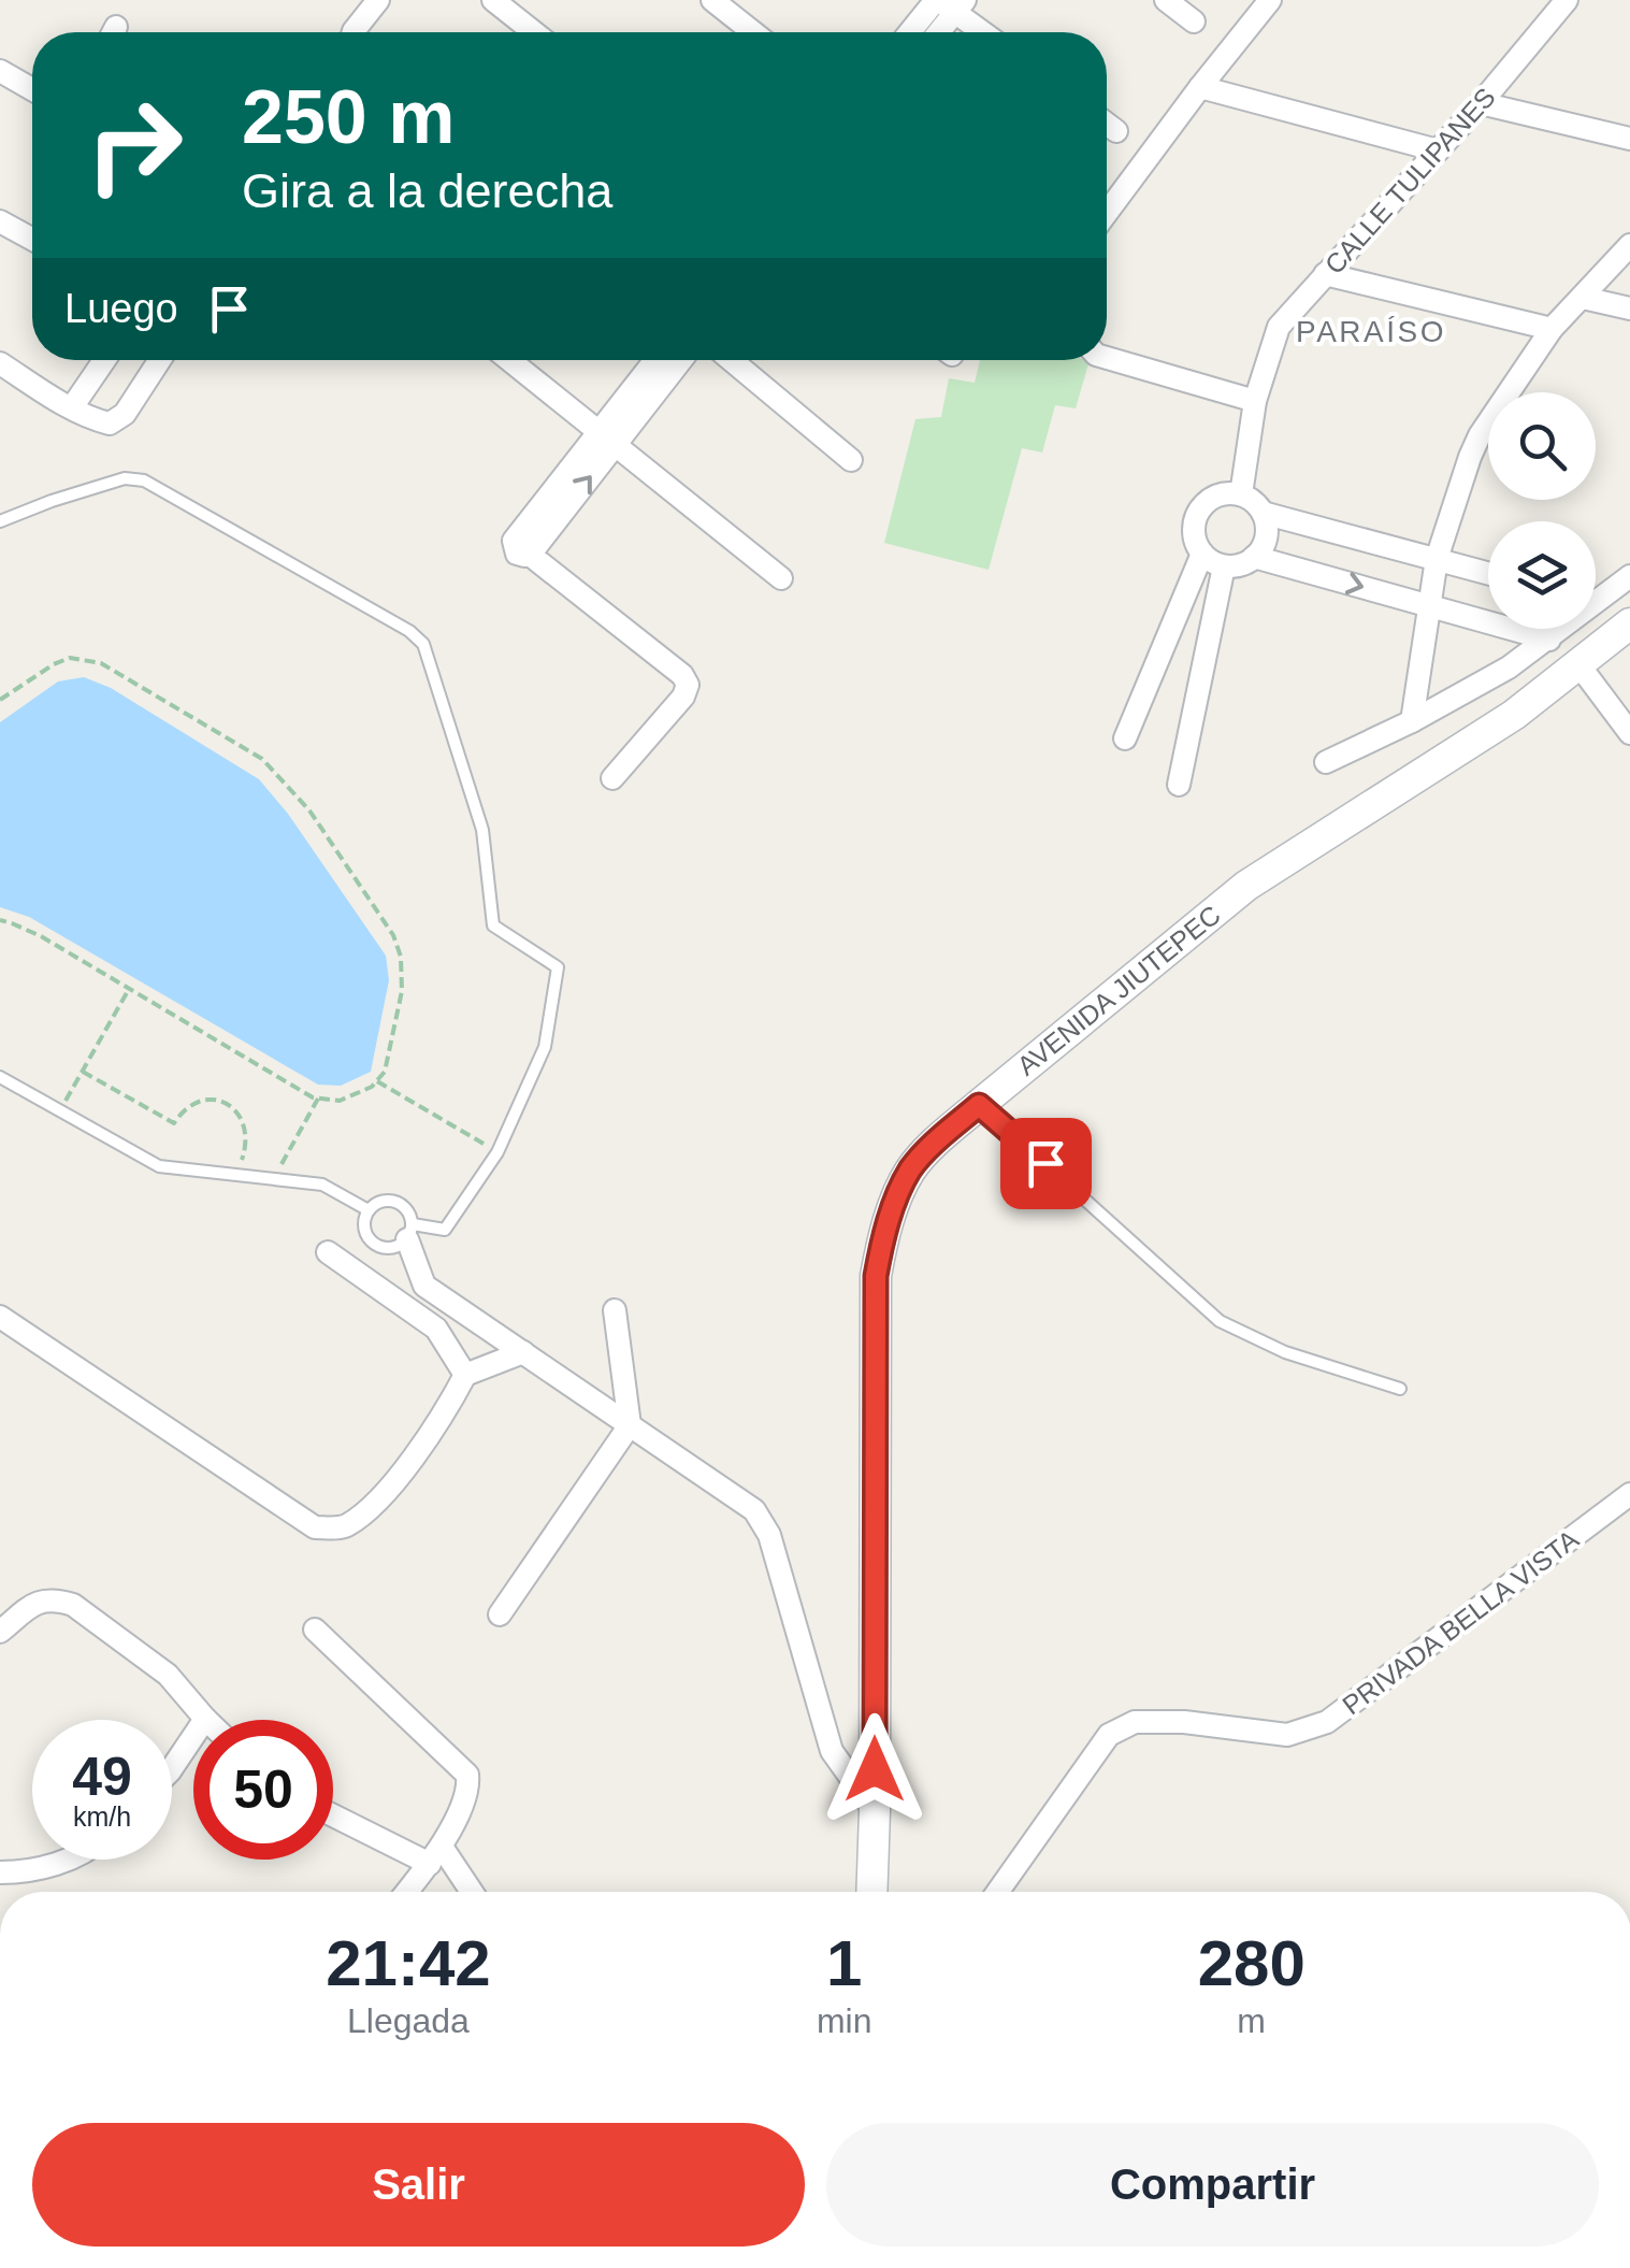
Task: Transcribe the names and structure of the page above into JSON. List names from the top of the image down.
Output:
{
  "streets": {
    "main road": ["AVENIDA JIUTEPEC"],
    "street": ["CALLE TULIPANES", "PRIVADA BELLA VISTA"]
  },
  "districts": ["PARAÍSO"],
  "page": {
    "turn": ["250 m", "Gira a la derecha"],
    "then": "Luego",
    "speed": "49 km/h",
    "limit": "50",
    "eta": [
      "21:42",
      "Llegada",
      "1",
      "min",
      "280",
      "m"
    ],
    "buttons": ["Salir", "Compartir"]
  }
}
